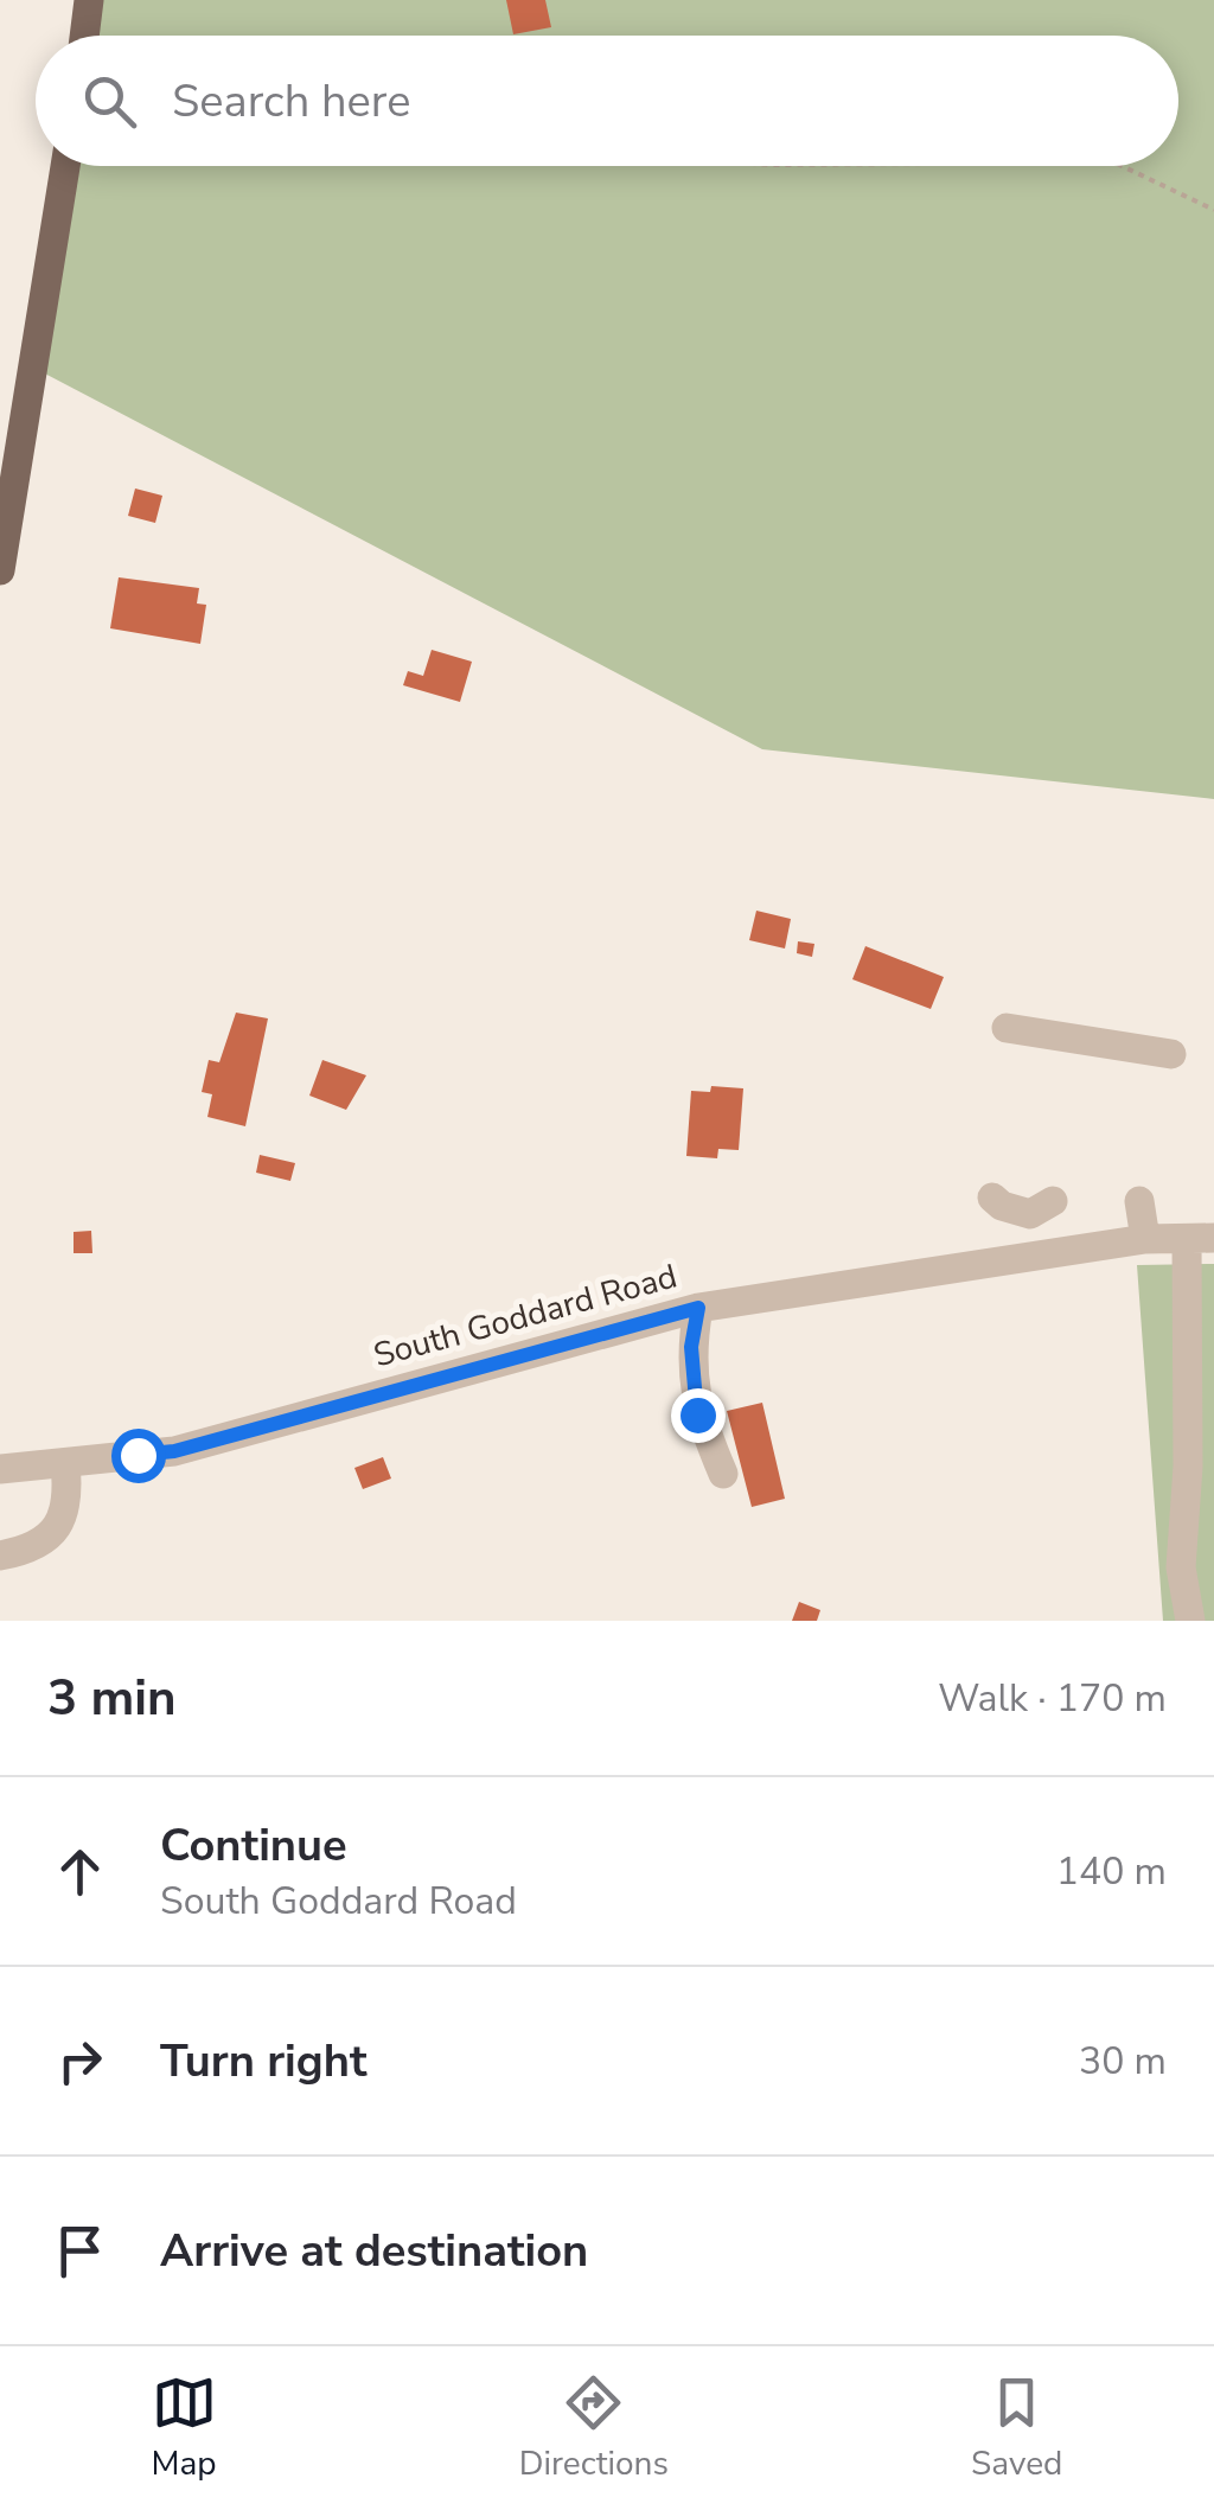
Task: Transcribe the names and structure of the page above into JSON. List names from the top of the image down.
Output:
{
  "streets": {
    "street": ["South Goddard Road"]
  },
  "page": {
    "search": "Search here",
    "heading": ["3 min", "Walk · 170 m"],
    "list": [
      ["Continue", "South Goddard Road", "140 m"],
      ["Turn right", "30 m"],
      "Arrive at destination"
    ],
    "nav": ["Map", "Directions", "Saved"]
  }
}
